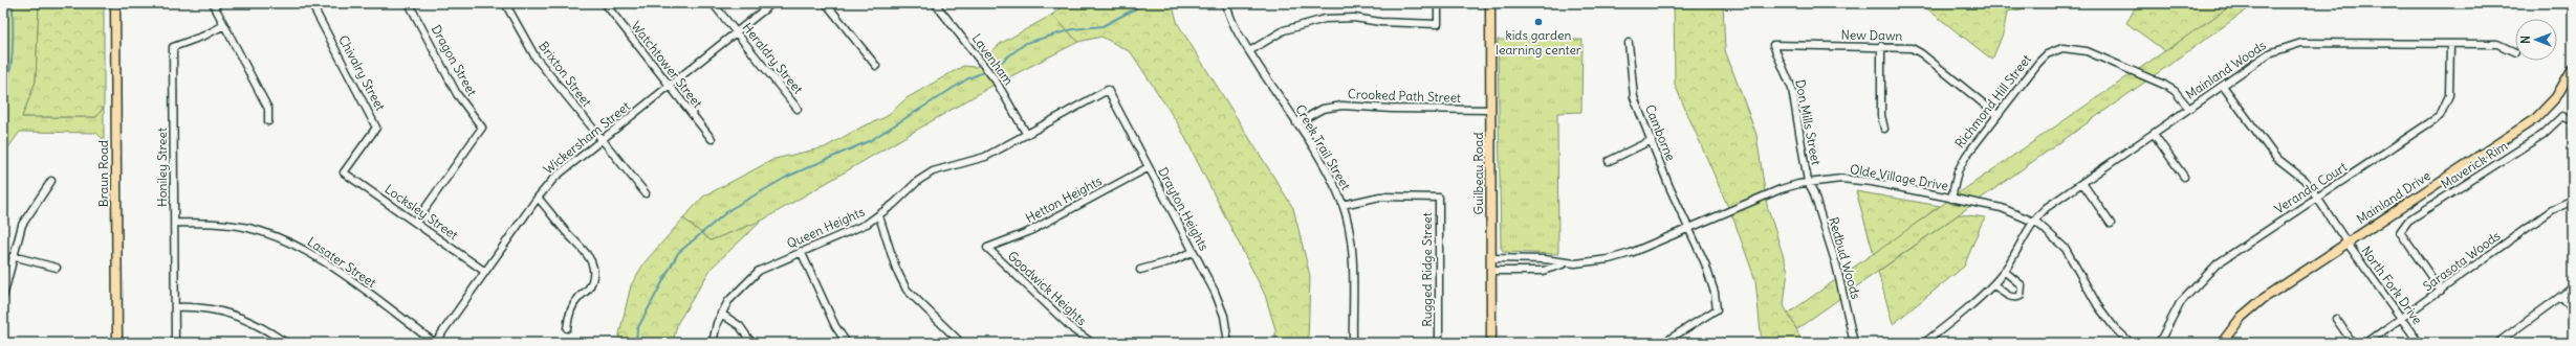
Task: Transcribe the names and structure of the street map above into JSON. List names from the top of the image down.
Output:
{
  "streets": {
    "main road": ["Braun Road", "Guilbeau Road", "Mainland Drive"],
    "street": [
      "New Dawn",
      "Heraldry Street",
      "Lavenham",
      "Dragon Street",
      "Watchtower Street",
      "Mainland Woods",
      "Chivalry Street",
      "Brixton Street",
      "Crooked Path Street",
      "Richmond Hill Street",
      "Don Mills Street",
      "Camborne",
      "Wickersham Street",
      "Creek Trail Street",
      "Maverick Rim",
      "Honiley Street",
      "Olde Village Drive",
      "Veranda Court",
      "Hetton Heights",
      "Drayton Heights",
      "Locksley Street",
      "Queen Heights",
      "Redbud Woods",
      "Sarasota Woods",
      "Lasater Street",
      "Rugged Ridge Street",
      "North Fork Drive",
      "Goodwick Heights"
    ]
  },
  "crossings": [
    ["New Dawn", "Richmond Hill Street"],
    ["New Dawn", "Don Mills Street"],
    ["Heraldry Street", "Wickersham Street"],
    ["Lavenham", "Queen Heights"],
    ["Dragon Street", "Locksley Street"],
    ["Watchtower Street", "Wickersham Street"],
    ["Mainland Woods", "Richmond Hill Street"],
    ["Mainland Woods", "Olde Village Drive"],
    ["Mainland Woods", "Veranda Court"],
    ["Mainland Woods", "North Fork Drive"],
    ["Chivalry Street", "Locksley Street"],
    ["Brixton Street", "Wickersham Street"],
    ["Crooked Path Street", "Creek Trail Street"],
    ["Crooked Path Street", "Guilbeau Road"],
    ["Richmond Hill Street", "Olde Village Drive"],
    ["Don Mills Street", "Olde Village Drive"],
    ["Don Mills Street", "Redbud Woods"],
    ["Camborne", "Olde Village Drive"],
    ["Wickersham Street", "Locksley Street"],
    ["Wickersham Street", "Lasater Street"],
    ["Creek Trail Street", "Rugged Ridge Street"],
    ["Maverick Rim", "Sarasota Woods"],
    ["Honiley Street", "Lasater Street"],
    ["Guilbeau Road", "Olde Village Drive"],
    ["Olde Village Drive", "Redbud Woods"],
    ["Veranda Court", "North Fork Drive"],
    ["Mainland Drive", "North Fork Drive"],
    ["Hetton Heights", "Drayton Heights"],
    ["Hetton Heights", "Goodwick Heights"],
    ["Drayton Heights", "Queen Heights"],
    ["Sarasota Woods", "North Fork Drive"]
  ],
  "places": ["kids garden learning center"],
  "north": "left"
}
